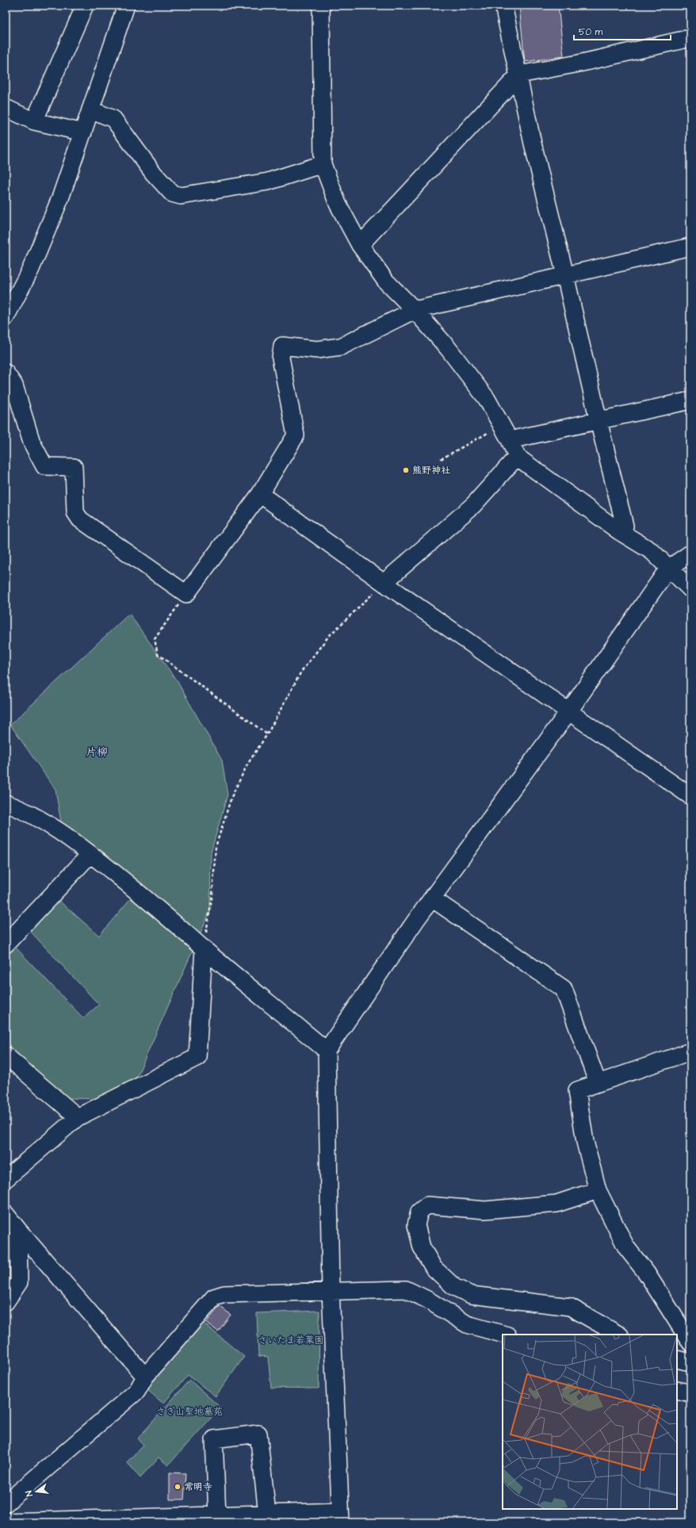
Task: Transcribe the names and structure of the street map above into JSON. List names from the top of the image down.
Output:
{
  "districts": ["片柳"],
  "parks": ["さいたま若葉園", "さぎ山聖地墓苑"],
  "places": ["熊野神社", "常明寺"],
  "scale_bar": "50 m",
  "north": "left"
}
